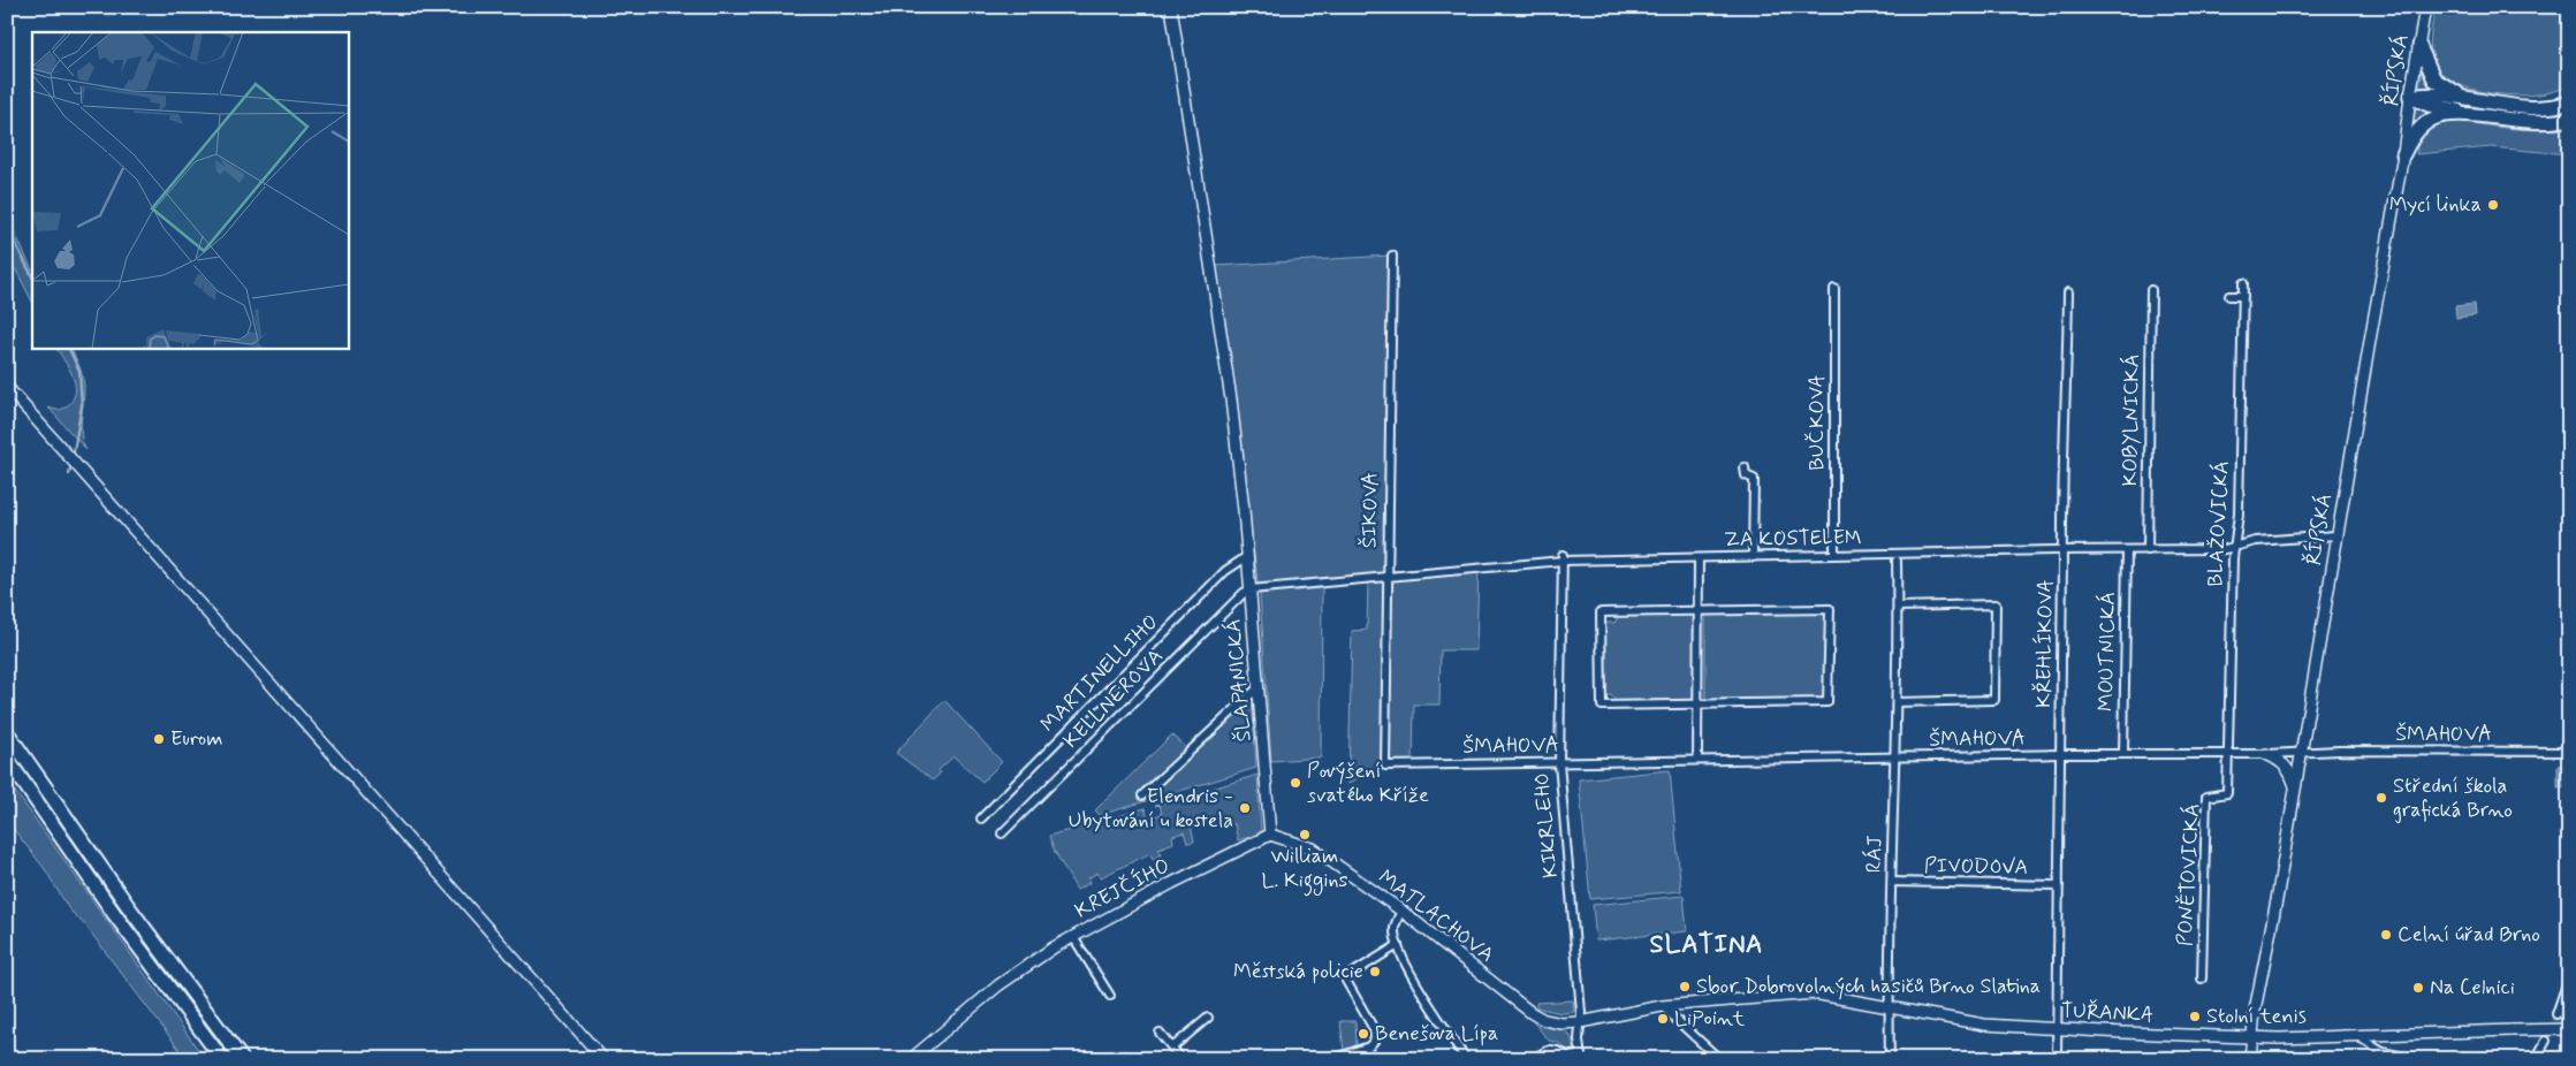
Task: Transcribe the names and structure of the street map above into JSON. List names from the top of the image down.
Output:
{
  "streets": {
    "street": [
      "ŘÍPSKÁ",
      "KOBYLNICKÁ",
      "BUČKOVA",
      "ŠIKOVA",
      "BLAŽOVICKÁ",
      "ZA KOSTELEM",
      "KŘEHLÍKOVA",
      "MOUTNICKÁ",
      "MARTINELLIHO",
      "ŠLAPANICKÁ",
      "KELLNEROVA",
      "ŠMAHOVA",
      "KIKRLEHO",
      "RÁJ",
      "PIVODOVA",
      "PONĚTOVICKÁ",
      "KREJČÍHO",
      "MATLACHOVA",
      "TUŘANKA"
    ]
  },
  "crossings": [
    ["ŘÍPSKÁ", "ZA KOSTELEM"],
    ["ŘÍPSKÁ", "ŠMAHOVA"],
    ["ŘÍPSKÁ", "TUŘANKA"],
    ["KOBYLNICKÁ", "ZA KOSTELEM"],
    ["BUČKOVA", "ZA KOSTELEM"],
    ["ŠIKOVA", "ZA KOSTELEM"],
    ["ŠIKOVA", "ŠMAHOVA"],
    ["BLAŽOVICKÁ", "ZA KOSTELEM"],
    ["BLAŽOVICKÁ", "ŠMAHOVA"],
    ["BLAŽOVICKÁ", "PONĚTOVICKÁ"],
    ["ZA KOSTELEM", "KŘEHLÍKOVA"],
    ["ZA KOSTELEM", "MOUTNICKÁ"],
    ["ZA KOSTELEM", "ŠLAPANICKÁ"],
    ["ZA KOSTELEM", "KELLNEROVA"],
    ["ZA KOSTELEM", "KIKRLEHO"],
    ["KŘEHLÍKOVA", "ŠMAHOVA"],
    ["KŘEHLÍKOVA", "PIVODOVA"],
    ["KŘEHLÍKOVA", "TUŘANKA"],
    ["MOUTNICKÁ", "ŠMAHOVA"],
    ["MARTINELLIHO", "ŠLAPANICKÁ"],
    ["ŠLAPANICKÁ", "KELLNEROVA"],
    ["ŠLAPANICKÁ", "KREJČÍHO"],
    ["ŠLAPANICKÁ", "MATLACHOVA"],
    ["ŠMAHOVA", "KIKRLEHO"],
    ["ŠMAHOVA", "RÁJ"],
    ["ŠMAHOVA", "PONĚTOVICKÁ"],
    ["KIKRLEHO", "MATLACHOVA"],
    ["KIKRLEHO", "TUŘANKA"],
    ["RÁJ", "PIVODOVA"],
    ["RÁJ", "TUŘANKA"],
    ["KREJČÍHO", "MATLACHOVA"],
    ["MATLACHOVA", "TUŘANKA"]
  ],
  "districts": ["SLATINA"],
  "places": [
    "Mycí linka",
    "Eurom",
    "Povýšení svatého Kříže",
    "Střední škola grafická Brno",
    "Elendris - Ubytování u kostela",
    "William L. Kiggins",
    "Celní úřad Brno",
    "Městská policie",
    "Sbor Dobrovolných hasičů Brno Slatina",
    "Na Celnici",
    "Stolní tenis",
    "LiPoint",
    "Benešova Lípa"
  ]
}
